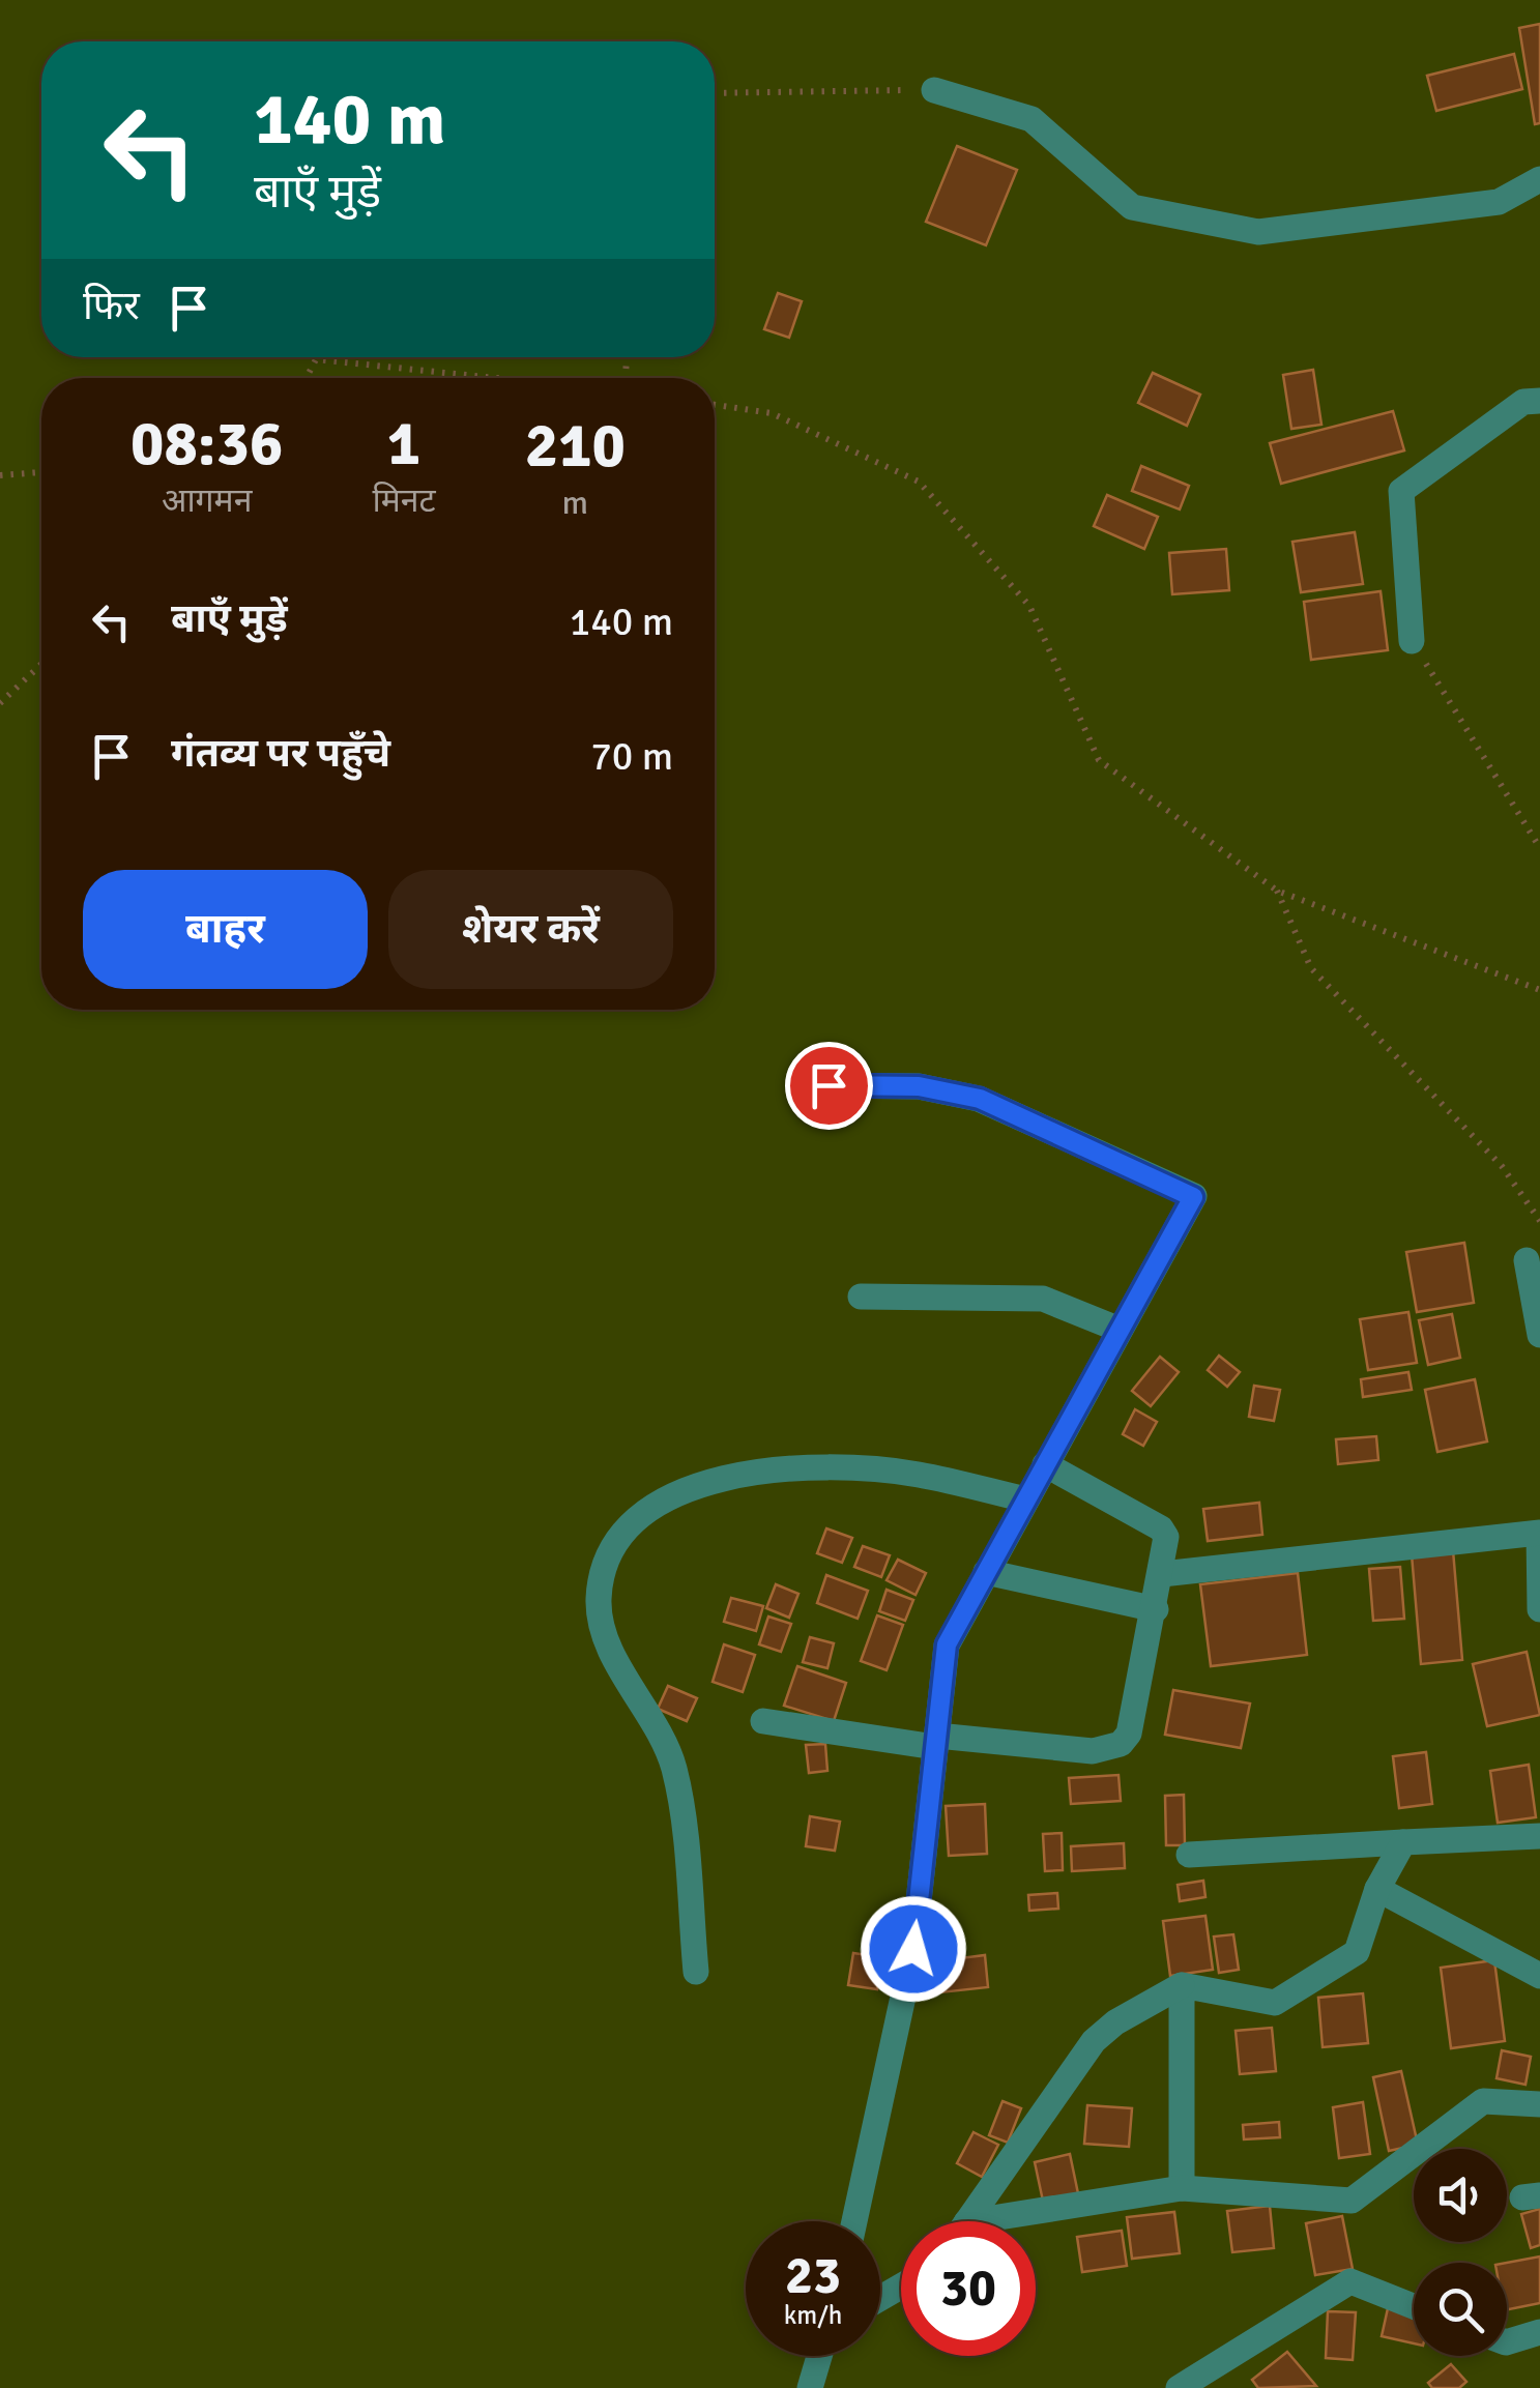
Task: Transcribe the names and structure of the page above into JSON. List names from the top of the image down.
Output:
{
  "page": {
    "turn": ["140 m", "बाएँ मुड़ें"],
    "then": "फिर",
    "eta": [
      "08:36",
      "आगमन",
      "1",
      "मिनट",
      "210",
      "m"
    ],
    "list": [
      {
        "name": "बाएँ मुड़ें",
        "value": "140 m"
      },
      {
        "name": "गंतव्य पर पहुँचे",
        "value": "70 m"
      }
    ],
    "buttons": ["बाहर", "शेयर करें"],
    "speed": "23 km/h",
    "limit": "30"
  }
}
